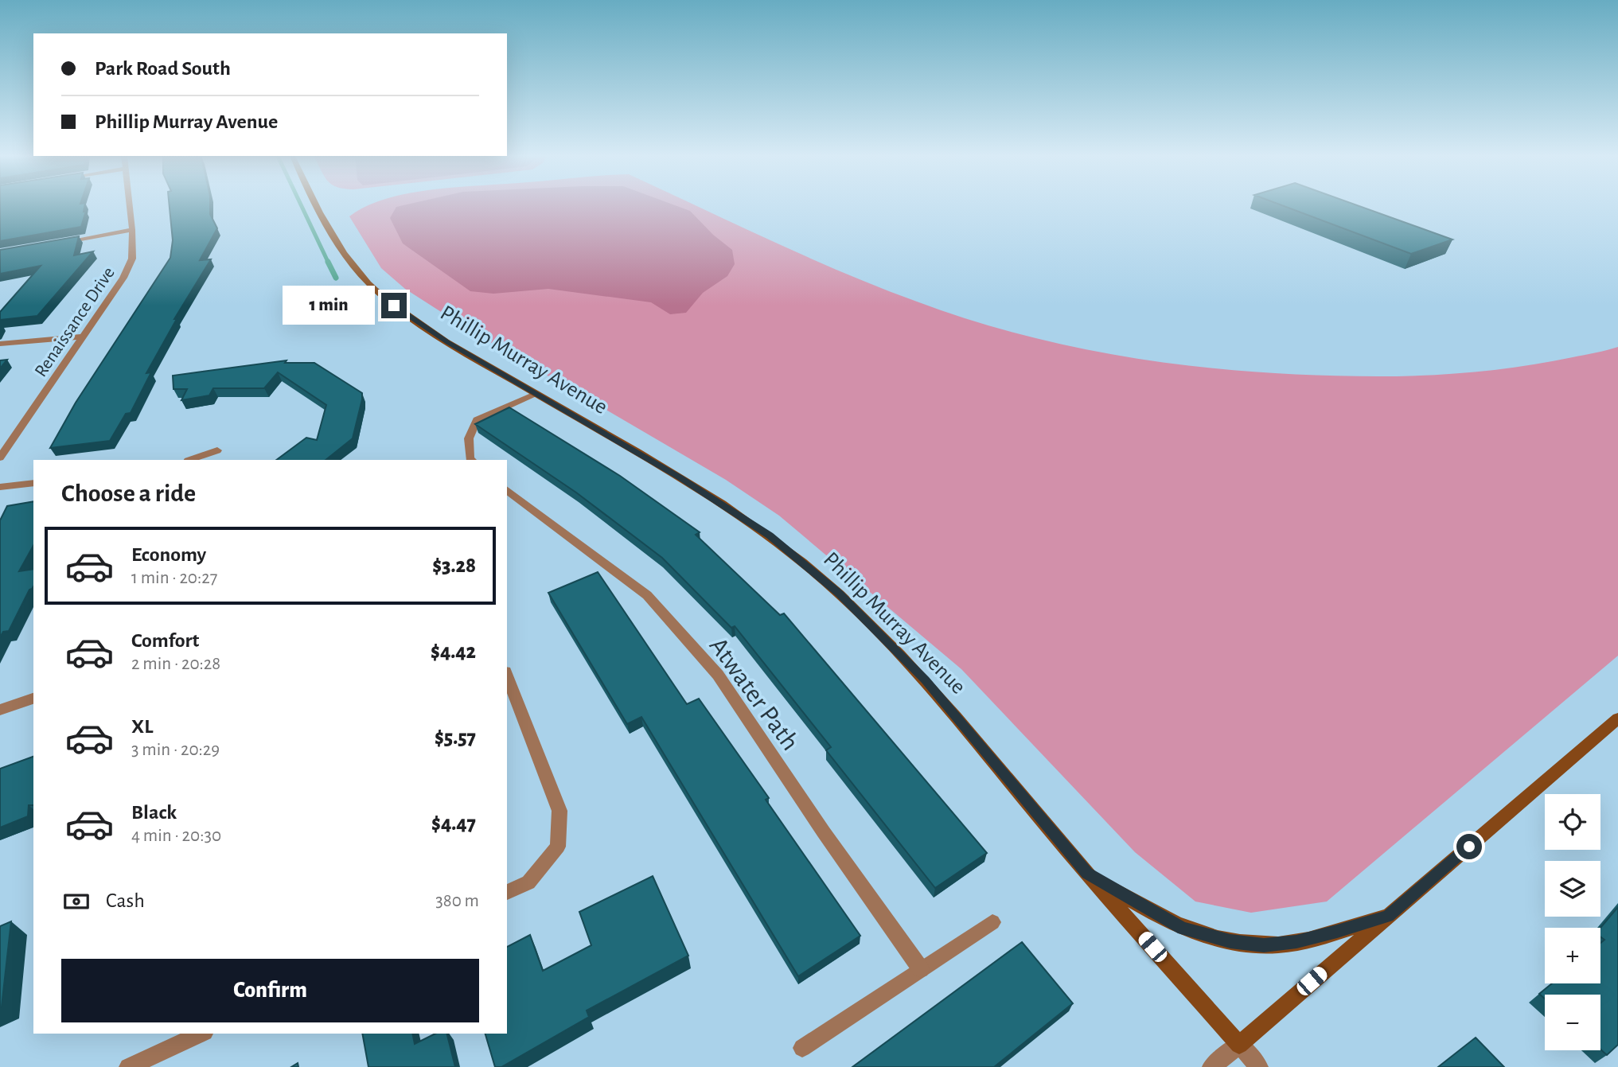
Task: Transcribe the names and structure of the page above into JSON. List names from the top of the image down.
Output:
{
  "streets": {
    "main road": ["Phillip Murray Avenue"],
    "street": ["Renaissance Drive", "Atwater Path"]
  },
  "page": {
    "banner": ["Park Road South", "Phillip Murray Avenue"],
    "bubble": "1 min",
    "heading": "Choose a ride",
    "list": [
      {
        "name": "Economy",
        "note": "1 min · 20:27",
        "value": "$3.28"
      },
      {
        "name": "Comfort",
        "note": "2 min · 20:28",
        "value": "$4.42"
      },
      {
        "name": "XL",
        "note": "3 min · 20:29",
        "value": "$5.57"
      },
      {
        "name": "Black",
        "note": "4 min · 20:30",
        "value": "$4.47"
      }
    ],
    "map_buttons": ["+", "−"],
    "pay": ["Cash", "380 m"],
    "buttons": "Confirm"
  }
}
